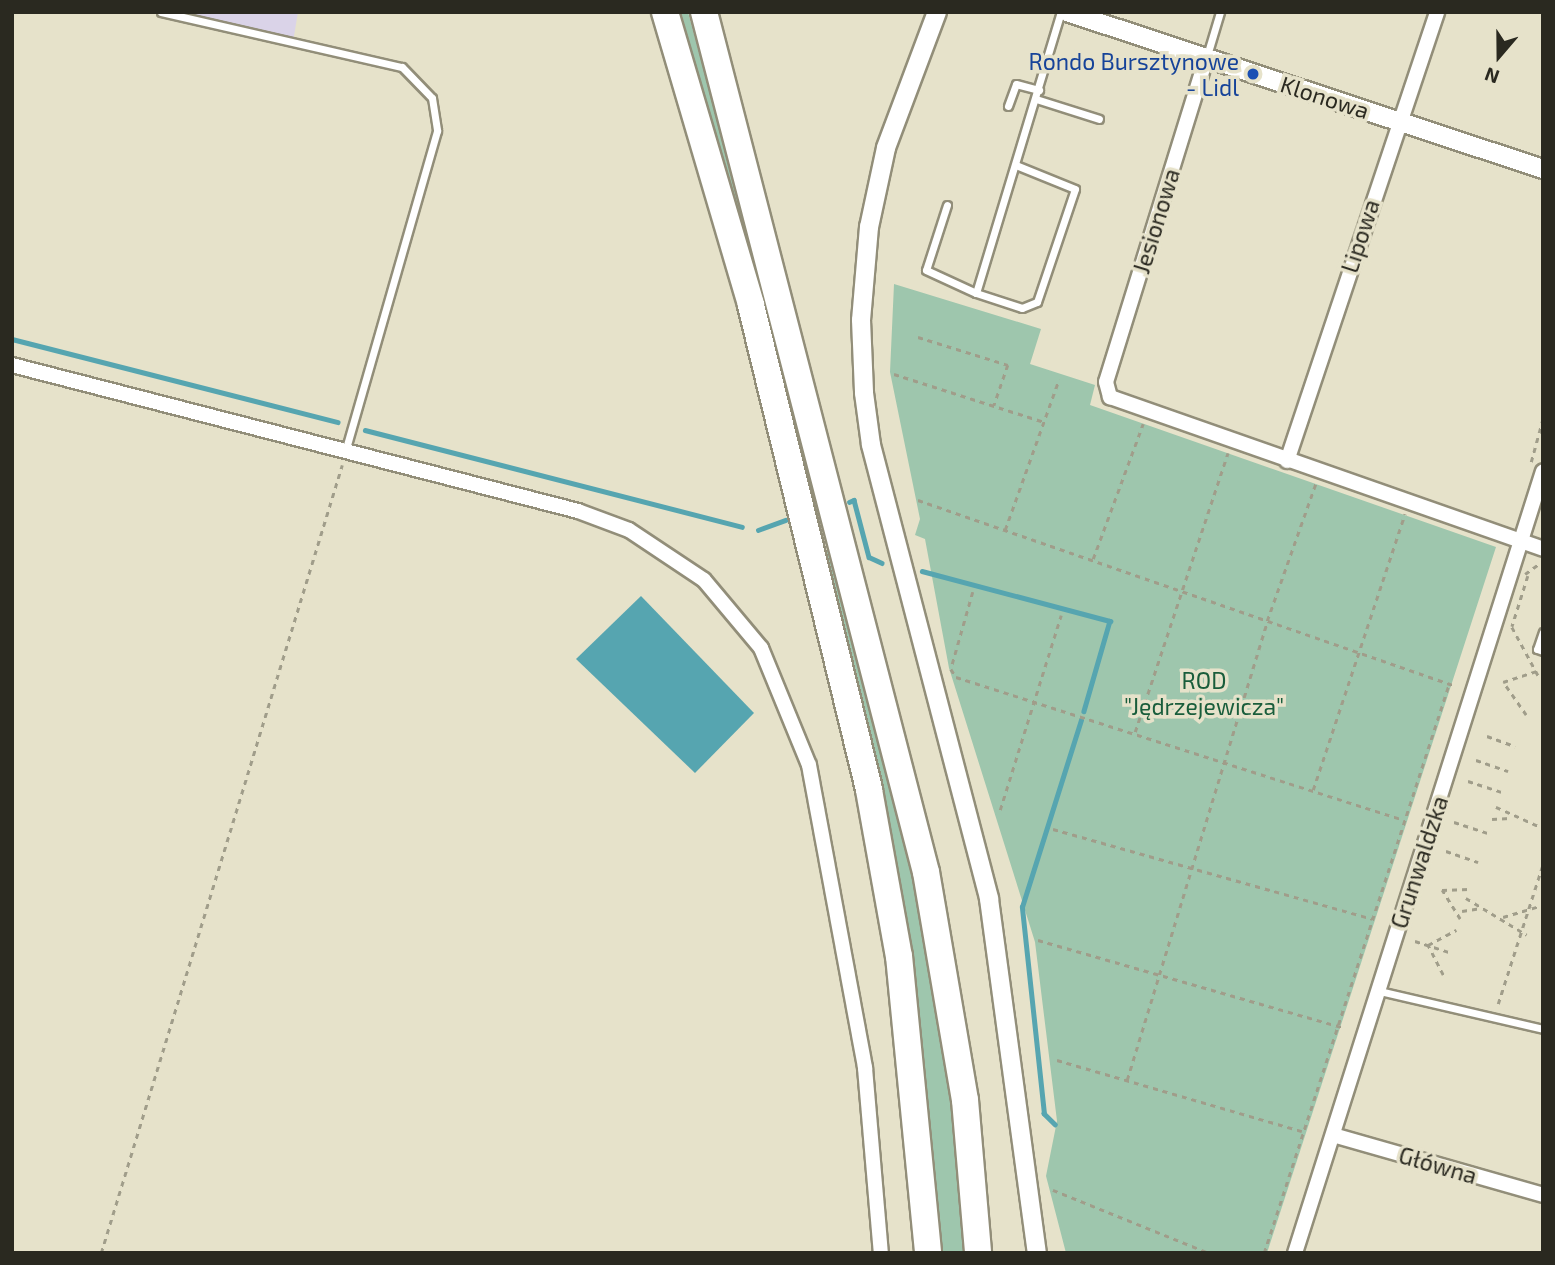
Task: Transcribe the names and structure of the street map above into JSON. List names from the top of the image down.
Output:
{
  "streets": {
    "street": [
      "Klonowa",
      "Jesionowa",
      "Lipowa",
      "Grunwaldzka",
      "Główna"
    ]
  },
  "crossings": [
    ["Klonowa", "Jesionowa"],
    ["Klonowa", "Lipowa"],
    ["Jesionowa", "Lipowa"],
    ["Grunwaldzka", "Główna"]
  ],
  "parks": ["ROD \"Jędrzejewicza\""],
  "places": ["Rondo Bursztynowe - Lidl"],
  "north": "bottom"
}
